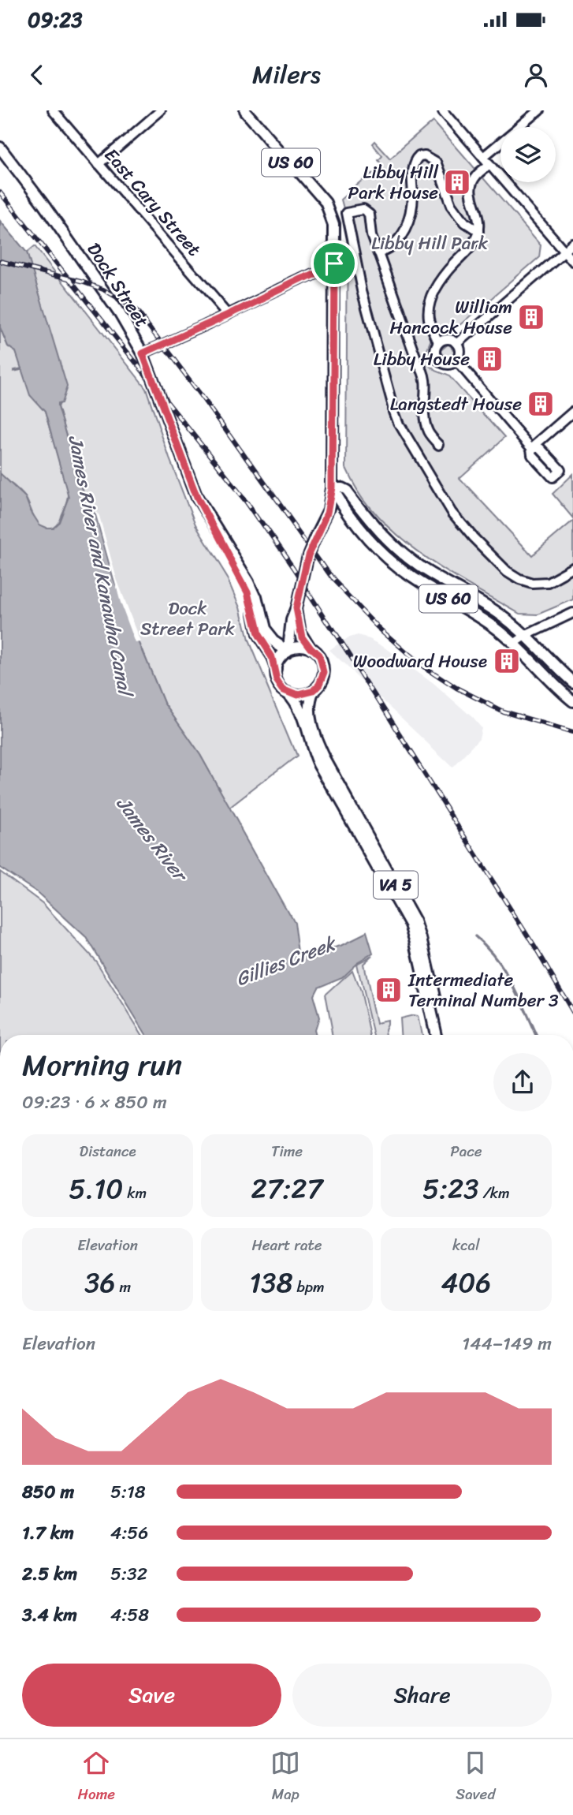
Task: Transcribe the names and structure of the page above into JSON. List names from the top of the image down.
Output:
{
  "streets": {
    "main road": ["US 60", "Dock Street", "VA 5"],
    "street": ["East Cary Street"]
  },
  "crossings": [
    ["US 60", "VA 5"],
    ["Dock Street", "VA 5"]
  ],
  "water": ["James River and Kanawha Canal", "James River", "Gillies Creek"],
  "parks": ["Libby Hill Park", "Dock Street Park"],
  "places": {
    "building": [
      "Libby Hill Park House",
      "William Hancock House",
      "Libby House",
      "Langstedt House",
      "Woodward House",
      "Intermediate Terminal Number 3"
    ]
  },
  "page": {
    "status": "09:23",
    "header": "Milers",
    "heading": ["Morning run", "09:23 · 6 × 850 m"],
    "stats": [
      ["Distance", "5.10 km"],
      ["Time", "27:27"],
      ["Pace", "5:23 /km"],
      ["Elevation", "36 m"],
      ["Heart rate", "138 bpm"],
      ["kcal", "406"]
    ],
    "chart": ["Elevation", "144–149 m"],
    "list": [
      {
        "name": "850 m",
        "note": "5:18"
      },
      {
        "name": "1.7 km",
        "note": "4:56"
      },
      {
        "name": "2.5 km",
        "note": "5:32"
      },
      {
        "name": "3.4 km",
        "note": "4:58"
      }
    ],
    "buttons": ["Save", "Share"],
    "tabs": ["Home", "Map", "Saved"]
  }
}
